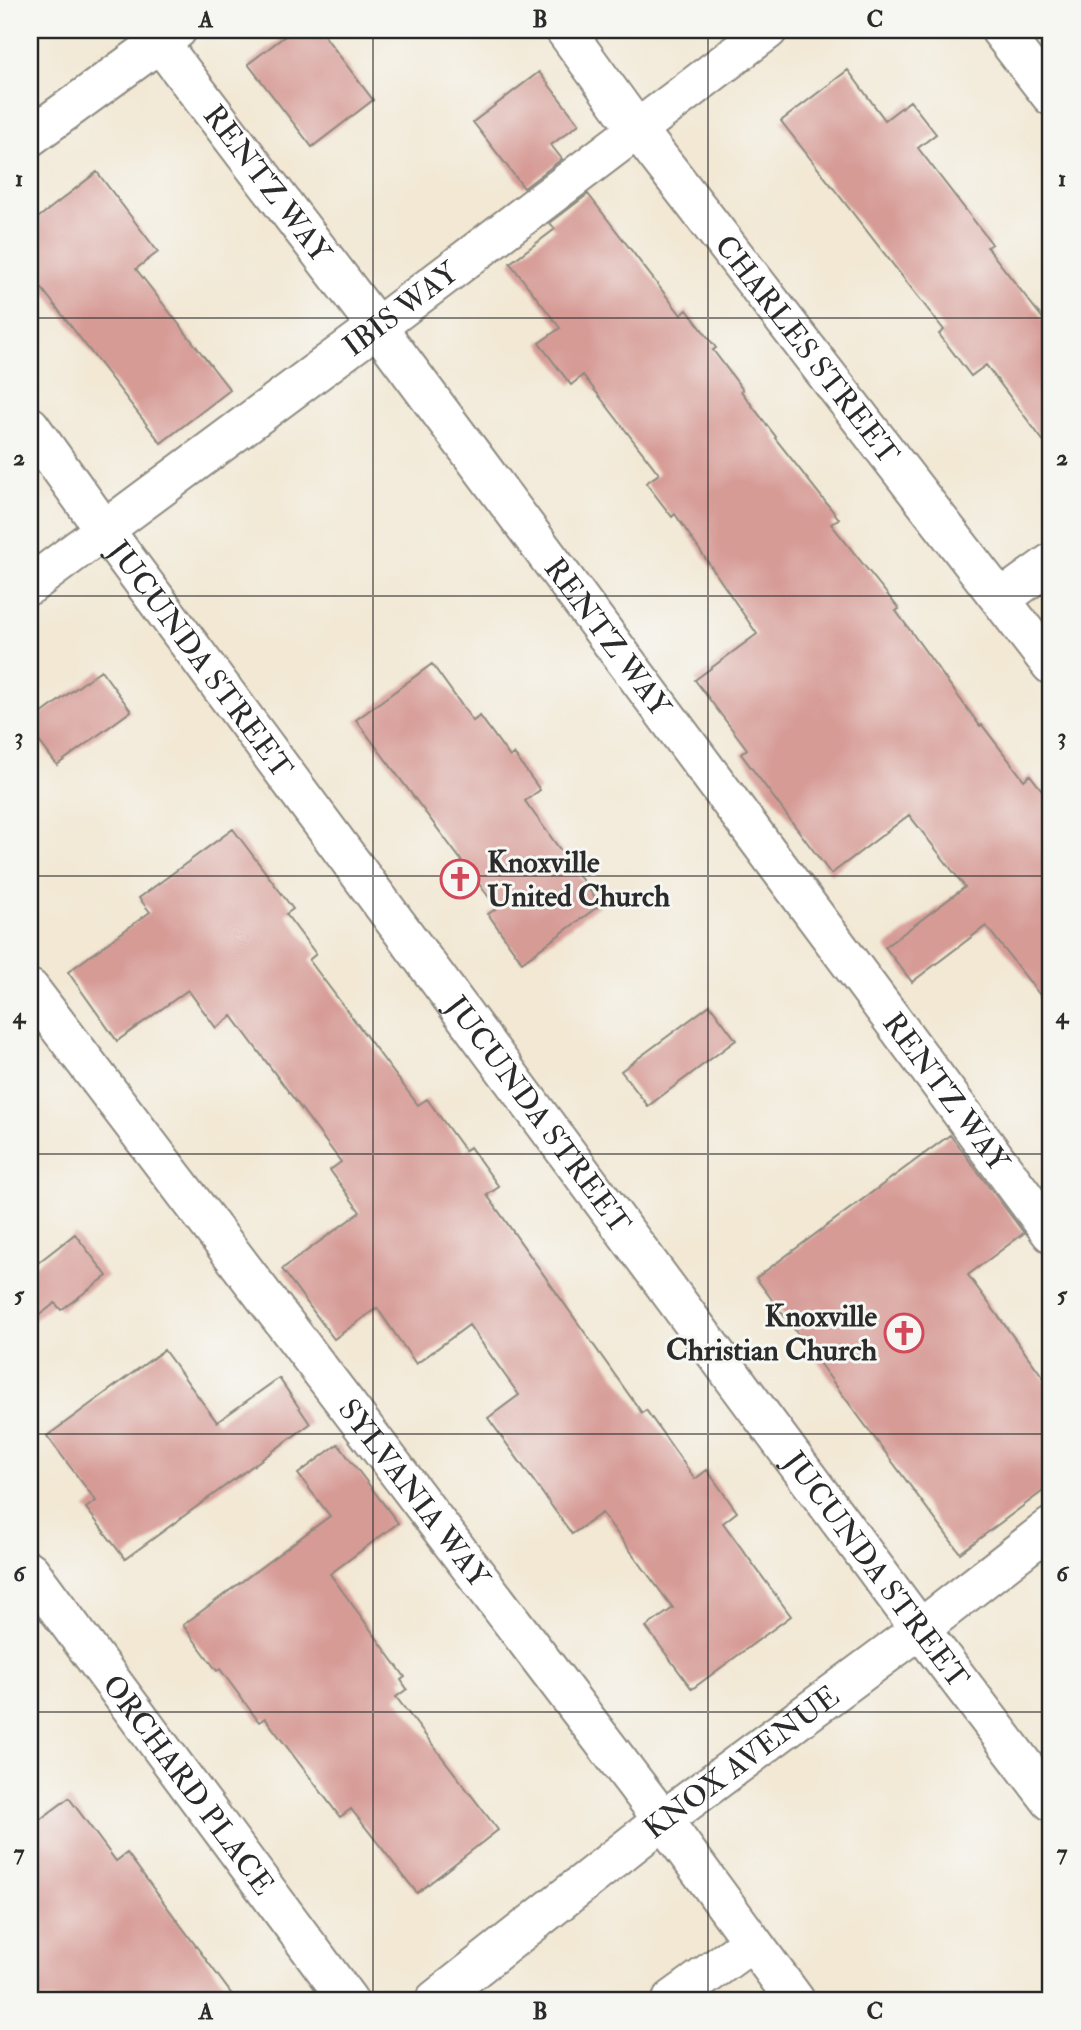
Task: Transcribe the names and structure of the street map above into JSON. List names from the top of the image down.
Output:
{
  "streets": {
    "street": [
      "RENTZ WAY",
      "IBIS WAY",
      "CHARLES STREET",
      "JUCUNDA STREET",
      "SYLVANIA WAY",
      "KNOX AVENUE",
      "ORCHARD PLACE"
    ]
  },
  "crossings": [
    ["RENTZ WAY", "IBIS WAY"],
    ["IBIS WAY", "CHARLES STREET"],
    ["IBIS WAY", "JUCUNDA STREET"],
    ["JUCUNDA STREET", "KNOX AVENUE"],
    ["SYLVANIA WAY", "KNOX AVENUE"]
  ],
  "places": {
    "church": ["Knoxville United Church", "Knoxville Christian Church"]
  },
  "grid": {
    "columns": ["A", "B", "C"],
    "rows": [
      "1",
      "2",
      "3",
      "4",
      "5",
      "6",
      "7"
    ]
  }
}
